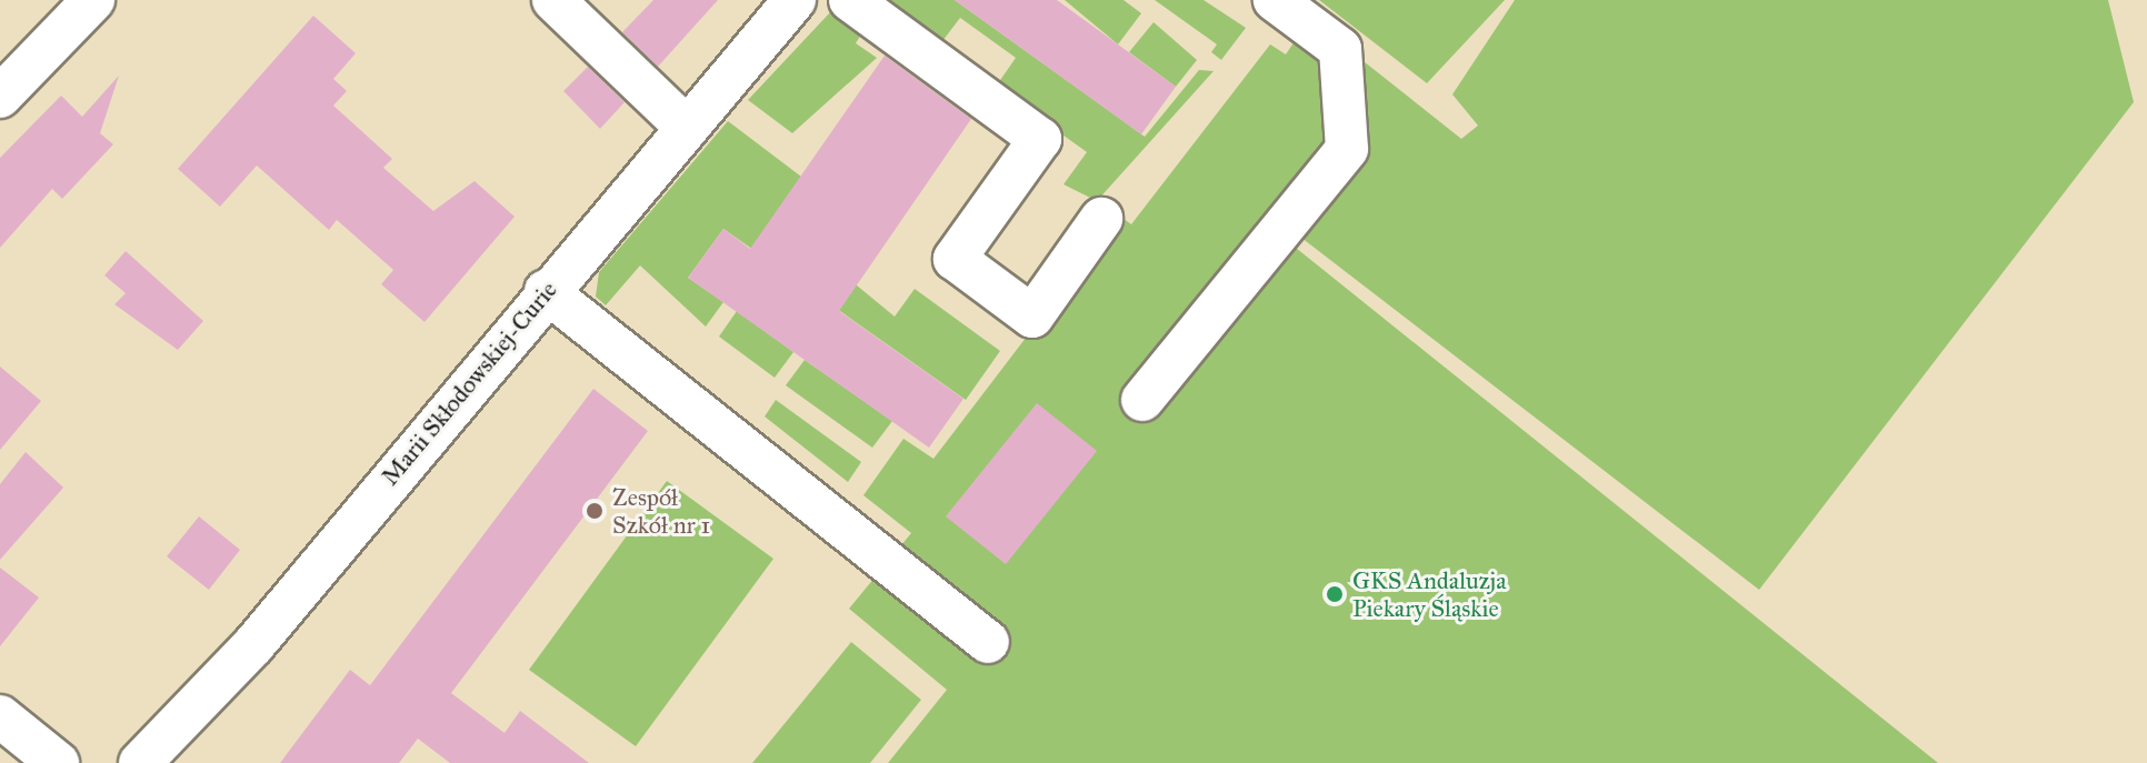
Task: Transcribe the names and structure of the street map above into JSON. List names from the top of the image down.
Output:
{
  "streets": {
    "street": ["Marii Skłodowskiej-Curie"]
  },
  "places": ["Zespół Szkół nr 1", "GKS Andaluzja Piekary Śląskie"]
}
